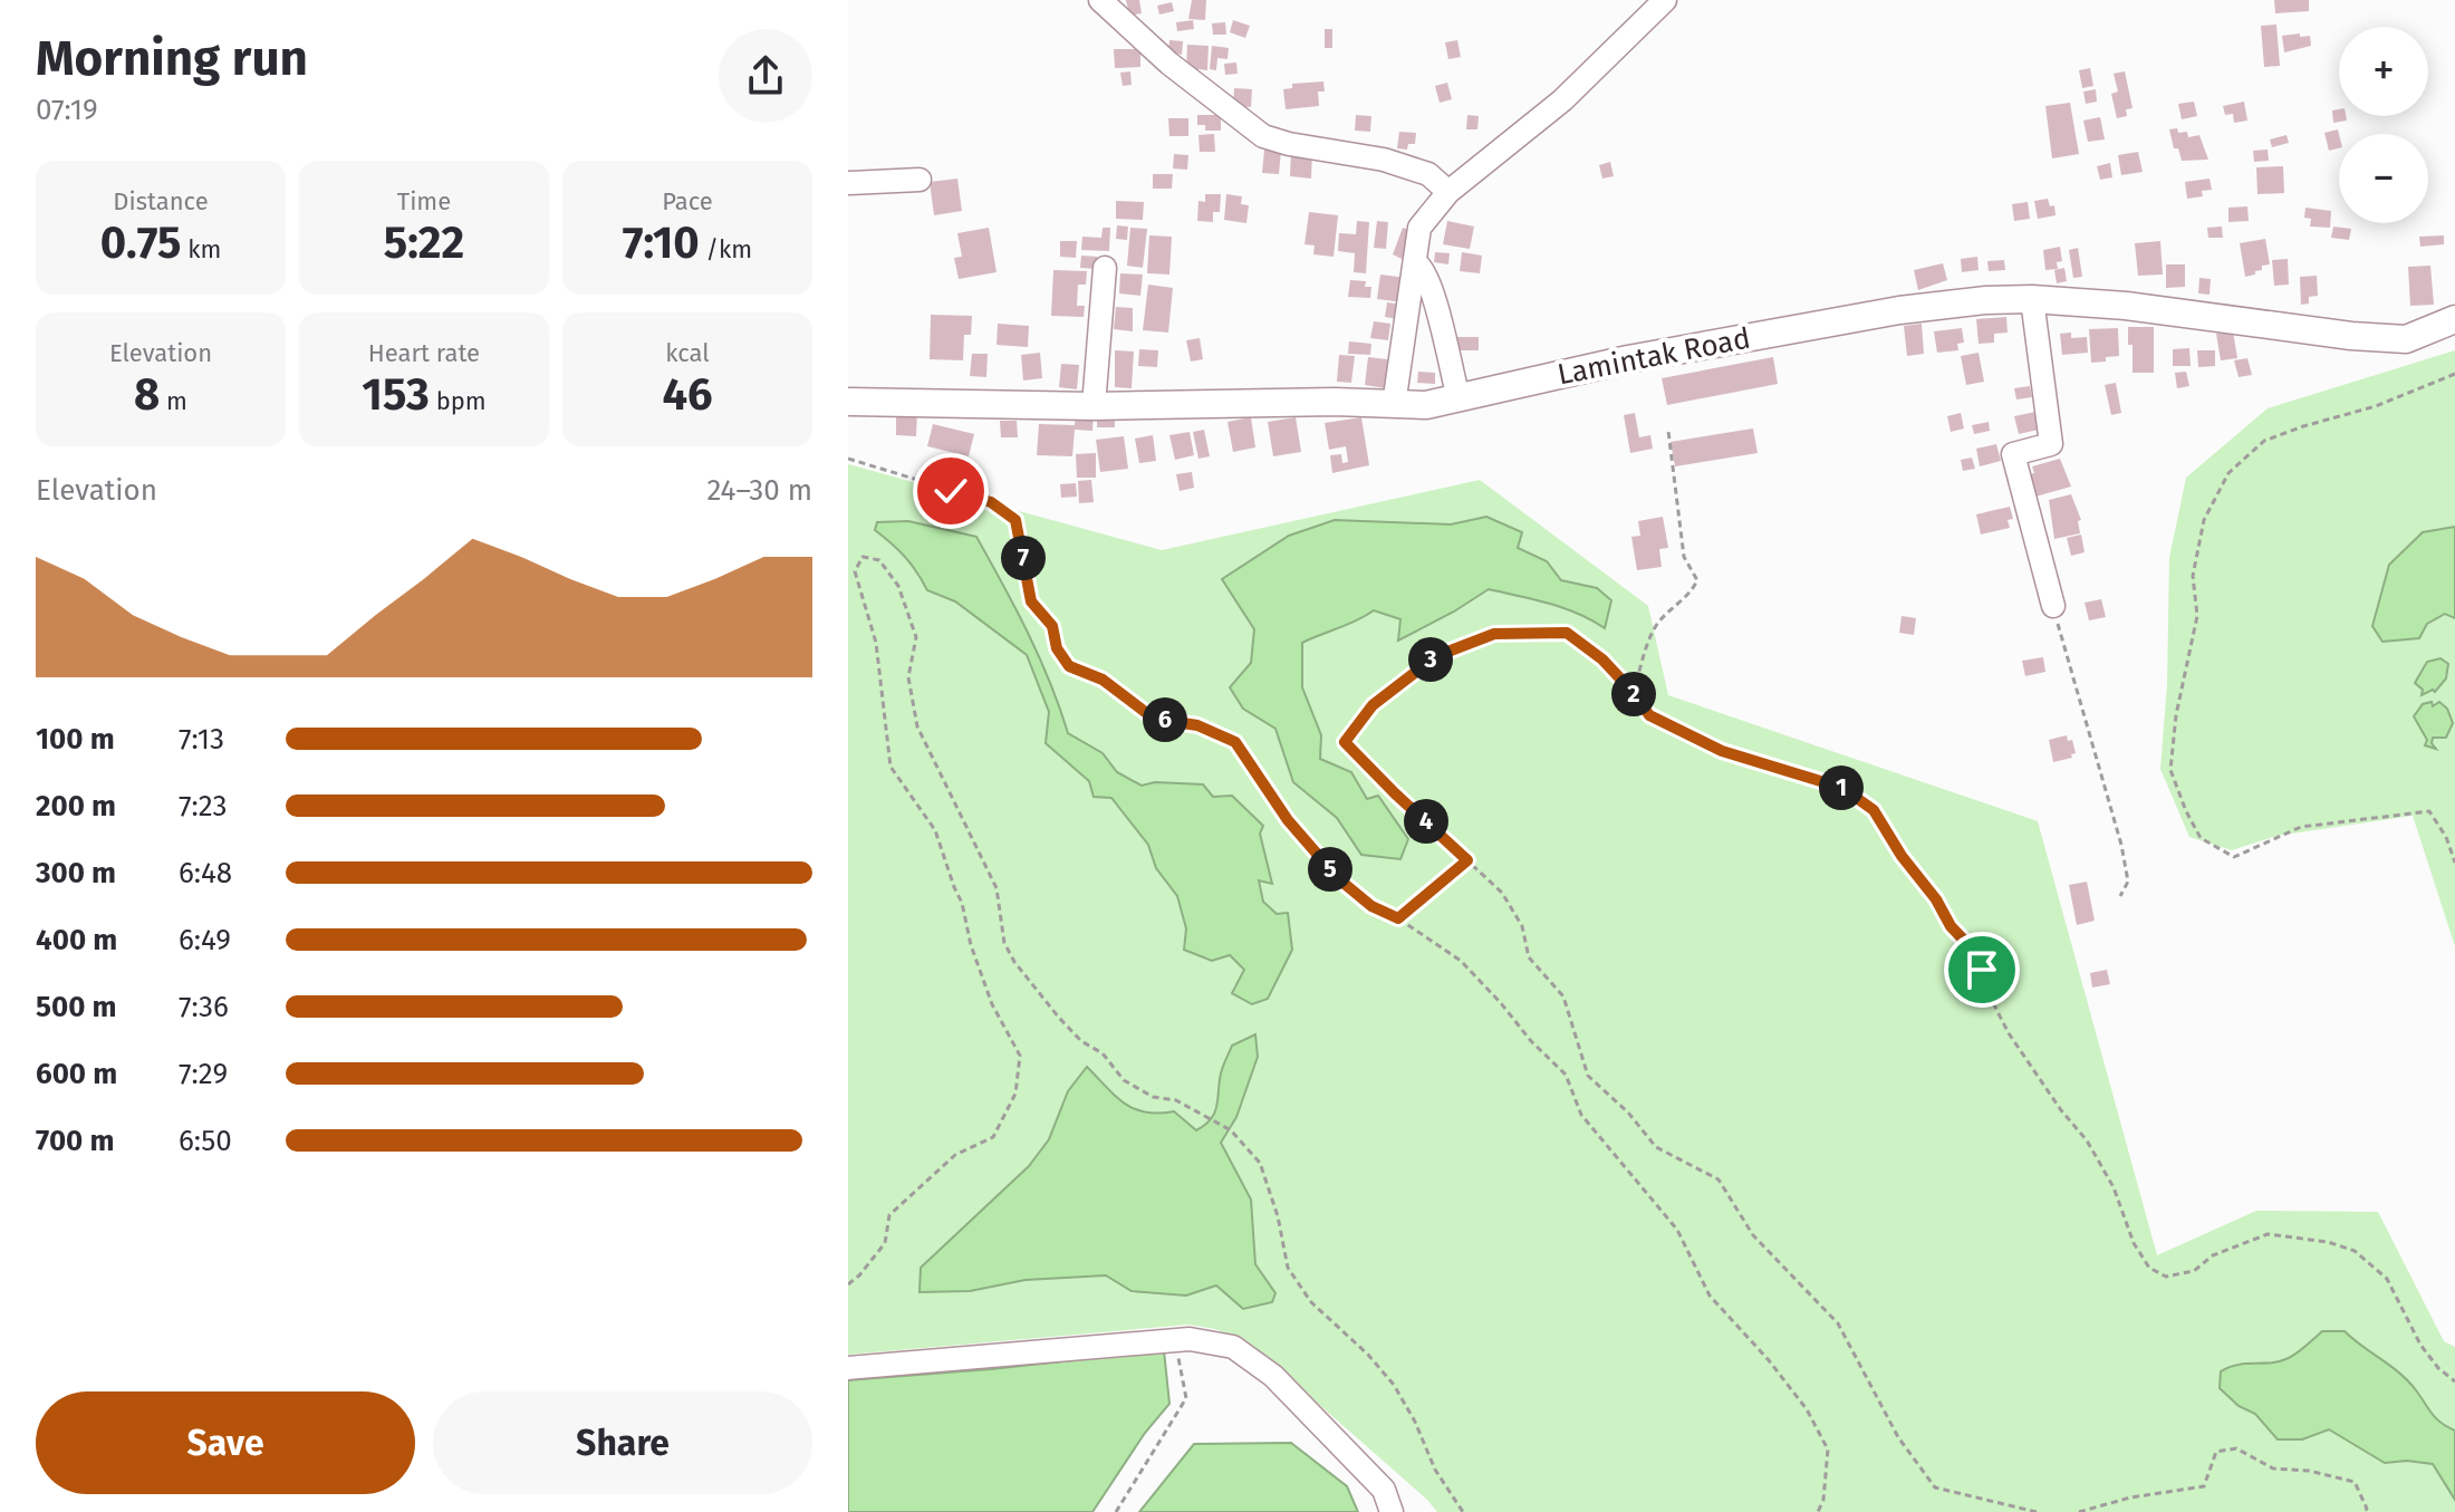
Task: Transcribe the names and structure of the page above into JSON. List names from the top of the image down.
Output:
{
  "streets": {
    "main road": ["Lamintak Road"]
  },
  "page": {
    "heading": ["Morning run", "07:19"],
    "map_buttons": ["+", "−"],
    "stats": [
      ["Distance", "0.75 km"],
      ["Time", "5:22"],
      ["Pace", "7:10 /km"],
      ["Elevation", "8 m"],
      ["Heart rate", "153 bpm"],
      ["kcal", "46"]
    ],
    "chart": ["Elevation", "24–30 m"],
    "pins": [
      "7",
      "3",
      "2",
      "6",
      "1",
      "4",
      "5"
    ],
    "list": [
      {
        "name": "100 m",
        "note": "7:13"
      },
      {
        "name": "200 m",
        "note": "7:23"
      },
      {
        "name": "300 m",
        "note": "6:48"
      },
      {
        "name": "400 m",
        "note": "6:49"
      },
      {
        "name": "500 m",
        "note": "7:36"
      },
      {
        "name": "600 m",
        "note": "7:29"
      },
      {
        "name": "700 m",
        "note": "6:50"
      }
    ],
    "buttons": ["Save", "Share"]
  }
}
